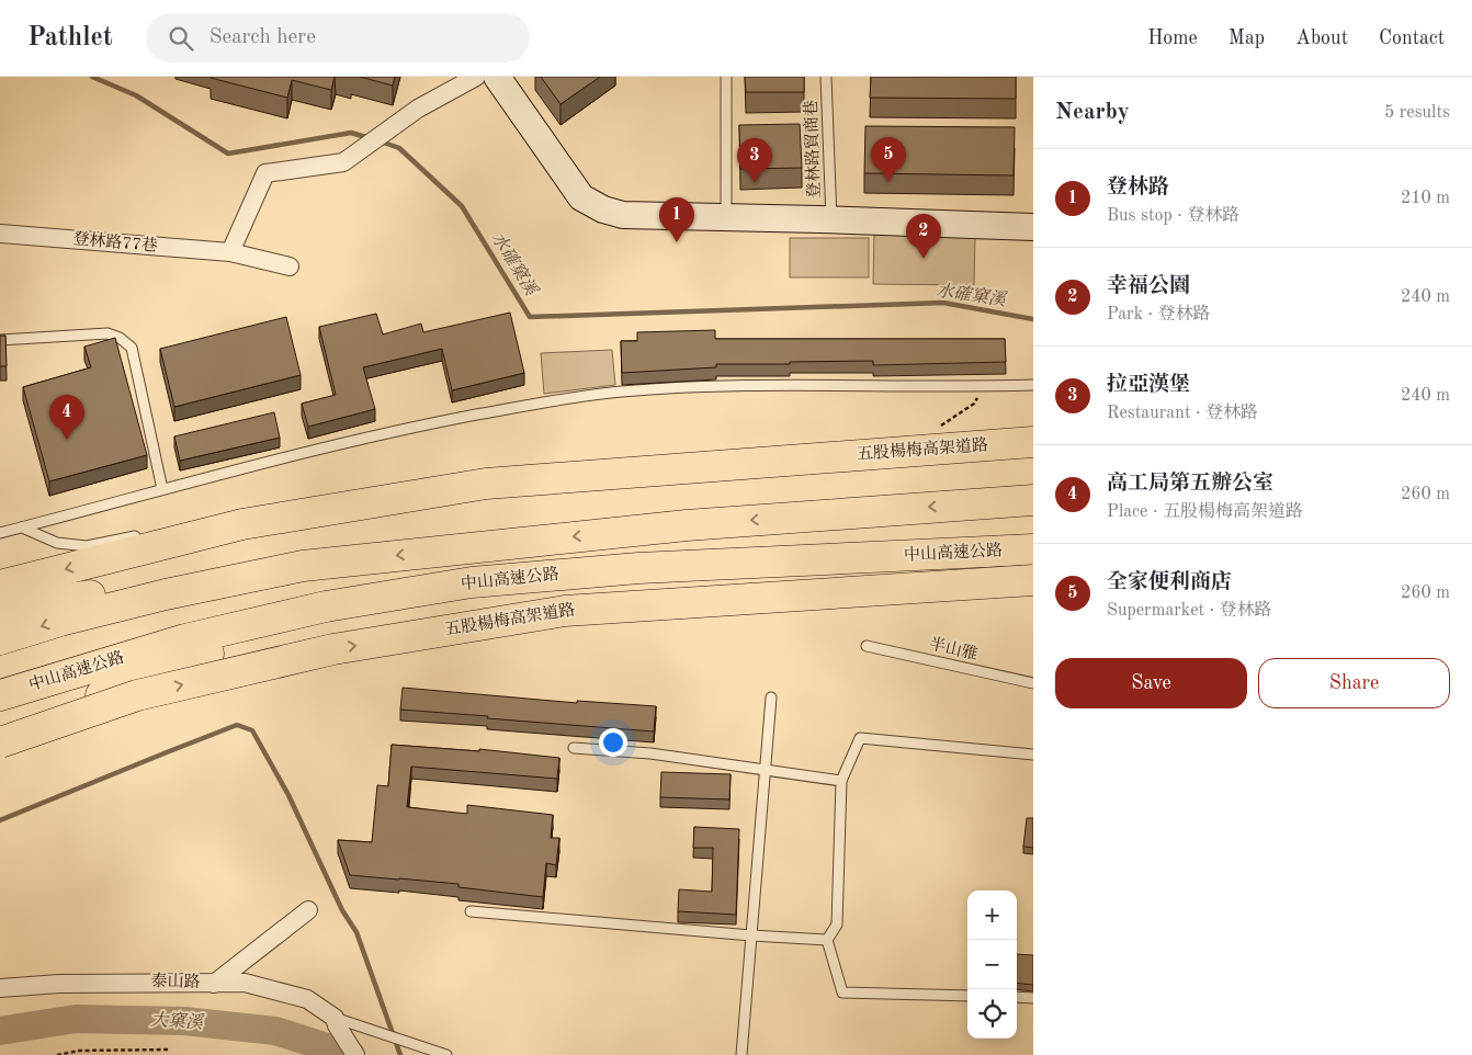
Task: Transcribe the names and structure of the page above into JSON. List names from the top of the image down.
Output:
{
  "streets": {
    "highway": ["五股楊梅高架道路", "中山高速公路"],
    "street": ["登林路77巷", "泰山路"],
    "lane": ["登林路貿商巷", "半山雅"]
  },
  "water": ["水確窠溪", "大窠溪"],
  "page": {
    "header": "Pathlet",
    "search": "Search here",
    "nav": [
      "Home",
      "Map",
      "About",
      "Contact"
    ],
    "heading": ["Nearby", "5 results"],
    "pins": [
      "5",
      "3",
      "1",
      "2",
      "4"
    ],
    "list": [
      {
        "mark": "1",
        "name": "登林路",
        "note": "Bus stop · 登林路",
        "value": "210 m"
      },
      {
        "mark": "2",
        "name": "幸福公園",
        "note": "Park · 登林路",
        "value": "240 m"
      },
      {
        "mark": "3",
        "name": "拉亞漢堡",
        "note": "Restaurant · 登林路",
        "value": "240 m"
      },
      {
        "mark": "4",
        "name": "高工局第五辦公室",
        "note": "Place · 五股楊梅高架道路",
        "value": "260 m"
      },
      {
        "mark": "5",
        "name": "全家便利商店",
        "note": "Supermarket · 登林路",
        "value": "260 m"
      }
    ],
    "buttons": ["Save", "Share"],
    "map_buttons": ["+", "−"]
  }
}
